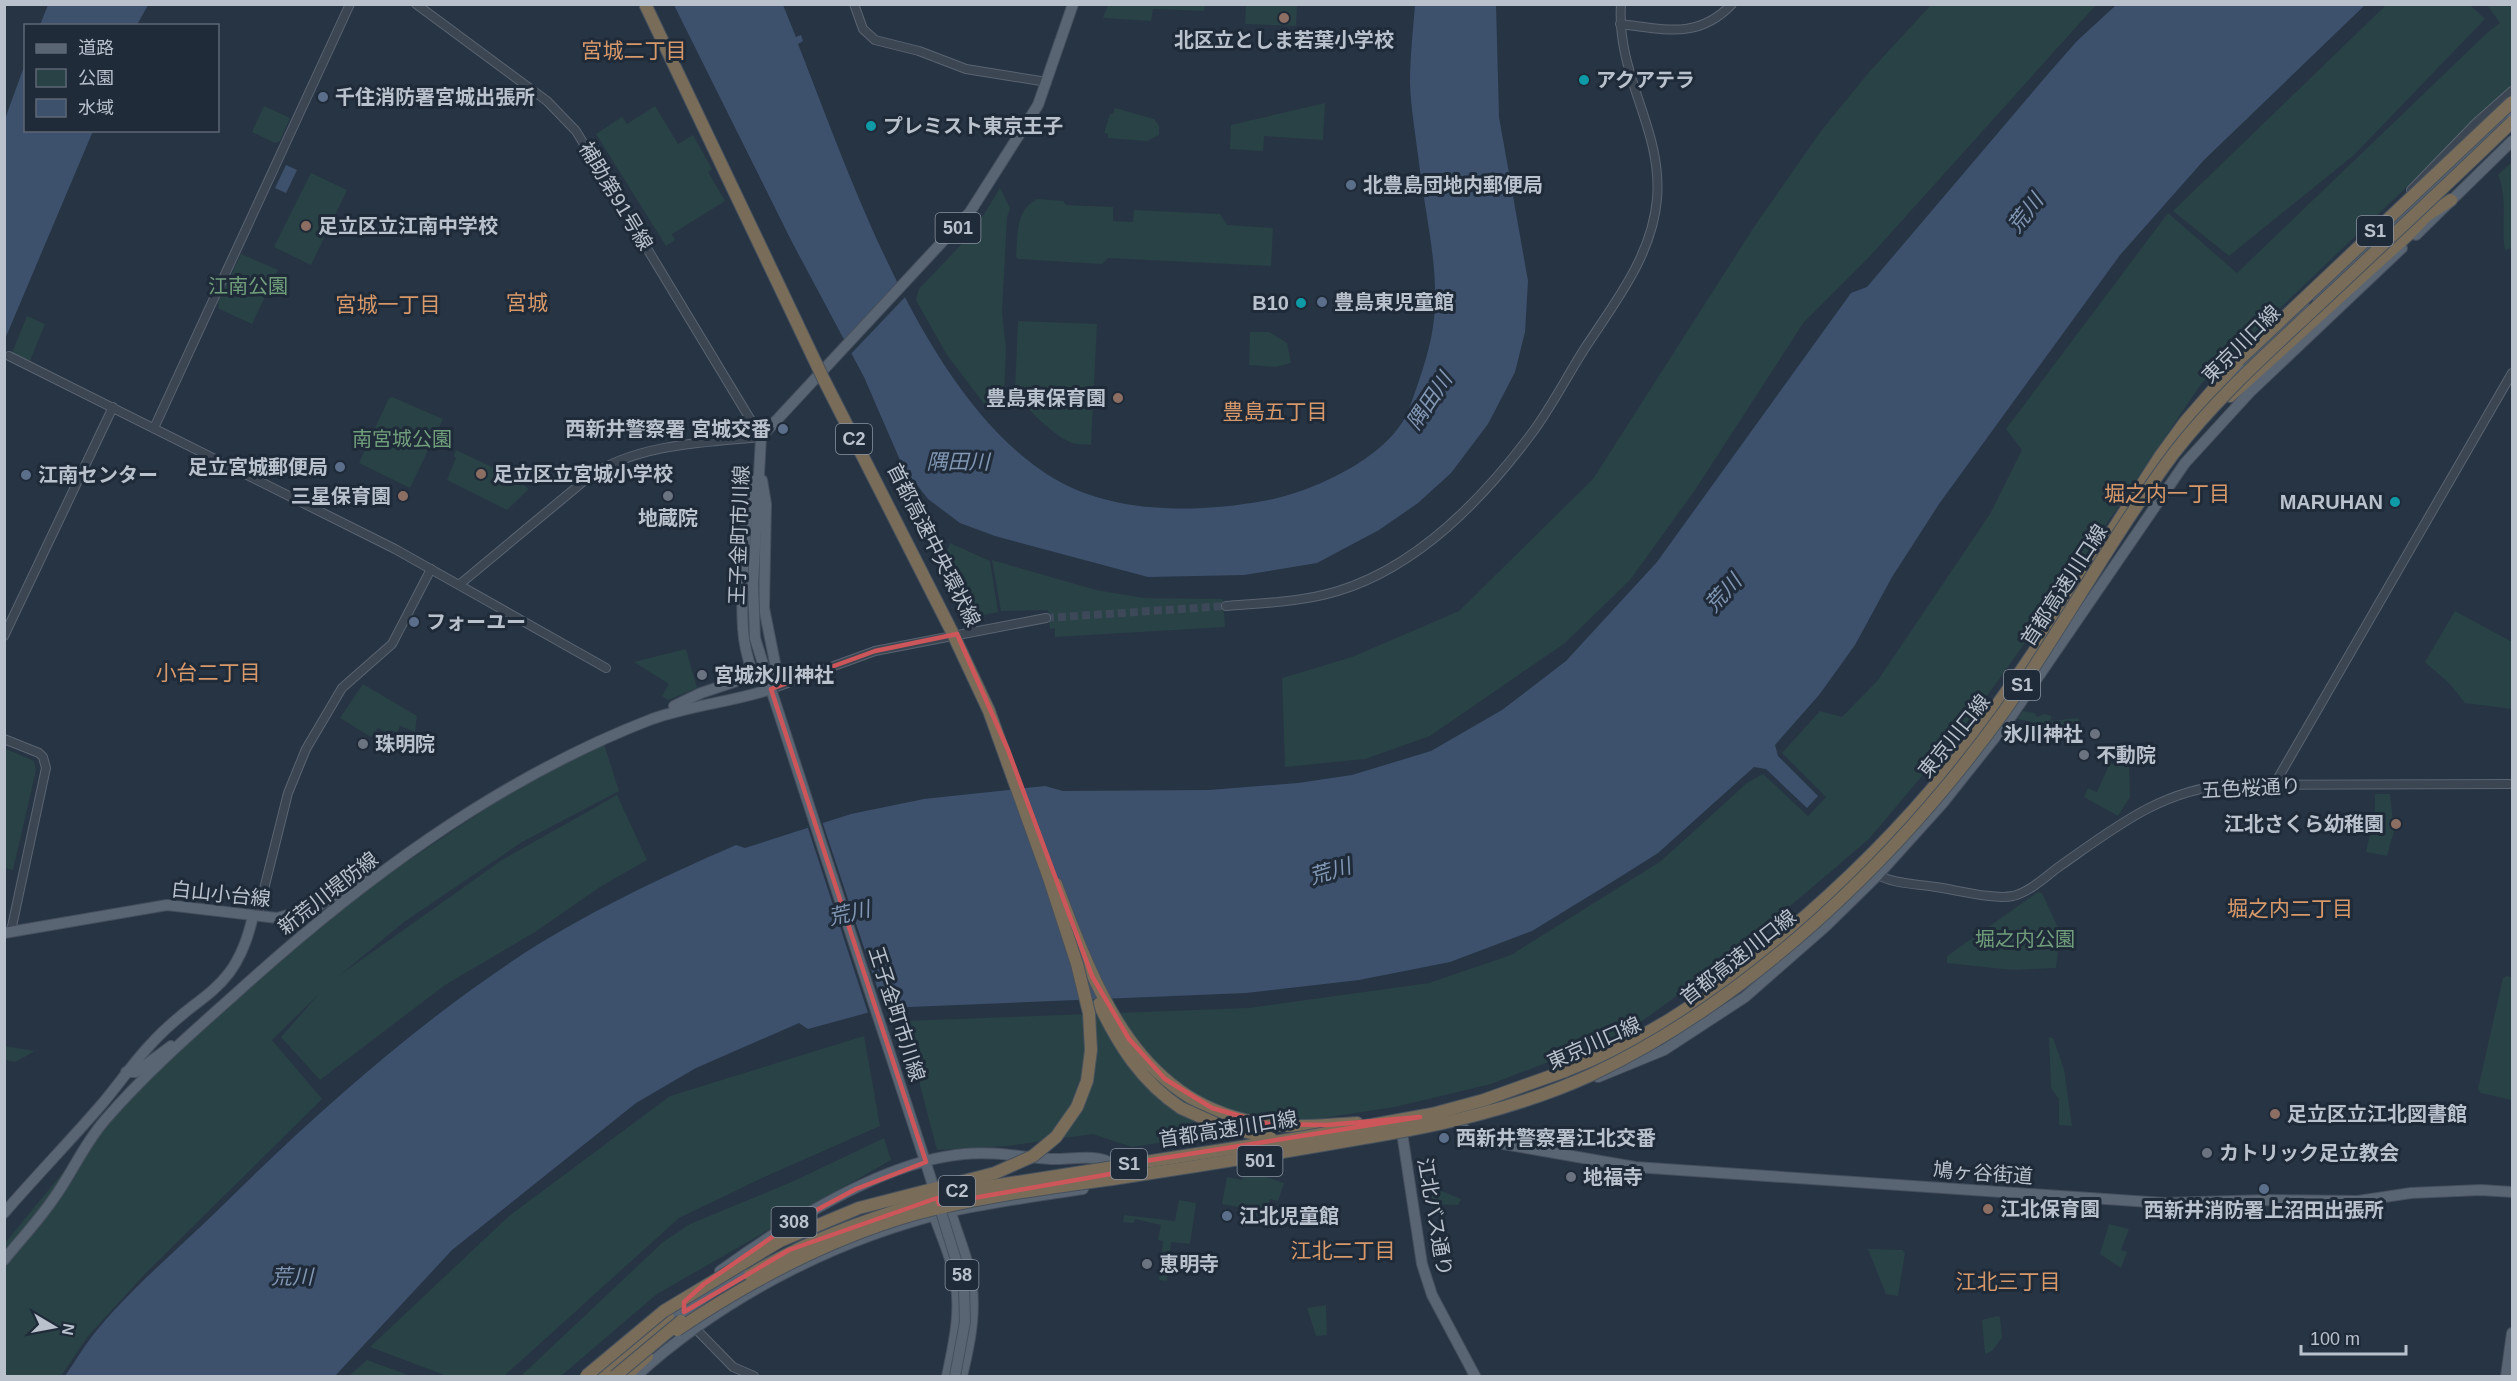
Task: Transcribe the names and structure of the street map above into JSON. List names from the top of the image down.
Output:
{
  "streets": {
    "highway": [
      "S1",
      "C2",
      "首都高速中央環状線",
      "首都高速川口線"
    ],
    "main road": [
      "501",
      "東京川口線",
      "王子金町市川線",
      "新荒川堤防線",
      "白山小台線",
      "鳩ヶ谷街道",
      "江北バス通り",
      "308",
      "58"
    ],
    "street": ["補助第91号線", "五色桜通り"]
  },
  "crossings": [
    ["補助第91号線", "501"],
    ["補助第91号線", "王子金町市川線"],
    ["501", "東京川口線"],
    ["501", "王子金町市川線"],
    ["501", "江北バス通り"],
    ["東京川口線", "五色桜通り"],
    ["東京川口線", "鳩ヶ谷街道"],
    ["東京川口線", "江北バス通り"],
    ["王子金町市川線", "新荒川堤防線"],
    ["王子金町市川線", "308"],
    ["王子金町市川線", "58"],
    ["首都高速中央環状線", "首都高速川口線"],
    ["新荒川堤防線", "白山小台線"],
    ["308", "58"]
  ],
  "districts": [
    "宮城二丁目",
    "宮城",
    "宮城一丁目",
    "豊島五丁目",
    "堀之内一丁目",
    "小台二丁目",
    "堀之内二丁目",
    "江北二丁目",
    "江北三丁目"
  ],
  "water": ["荒川", "隅田川"],
  "parks": ["江南公園", "南宮城公園", "堀之内公園"],
  "places": [
    "北区立としま若葉小学校",
    "アクアテラ",
    "千住消防署宮城出張所",
    "プレミスト東京王子",
    "北豊島団地内郵便局",
    "足立区立江南中学校",
    "豊島東児童館",
    "B10",
    "豊島東保育園",
    "西新井警察署 宮城交番",
    "足立宮城郵便局",
    "足立区立宮城小学校",
    "江南センター",
    "三星保育園",
    "地蔵院",
    "MARUHAN",
    "フォーユー",
    "宮城氷川神社",
    "氷川神社",
    "珠明院",
    "不動院",
    "江北さくら幼稚園",
    "足立区立江北図書館",
    "西新井警察署江北交番",
    "カトリック足立教会",
    "地福寺",
    "西新井消防署上沼田出張所",
    "江北保育園",
    "江北児童館",
    "恵明寺"
  ],
  "legend": ["道路", "公園", "水域"],
  "scale_bar": "100 m",
  "north": "right"
}
